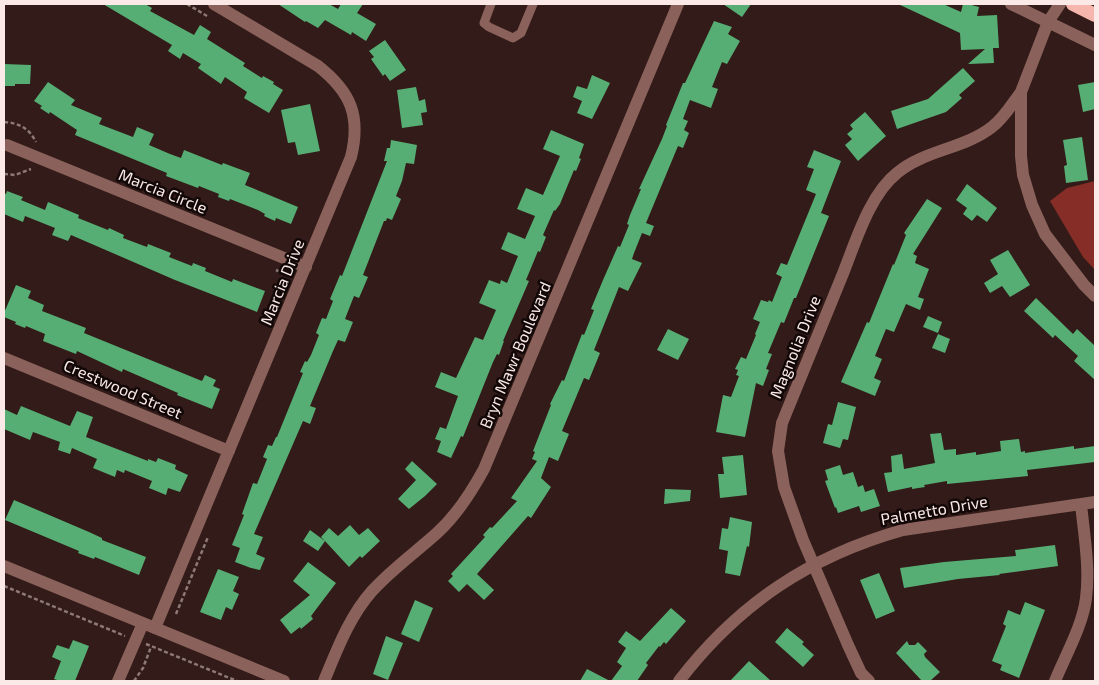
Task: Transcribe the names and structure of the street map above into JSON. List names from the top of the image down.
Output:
{
  "streets": {
    "street": [
      "Marcia Circle",
      "Marcia Drive",
      "Magnolia Drive",
      "Bryn Mawr Boulevard",
      "Crestwood Street",
      "Palmetto Drive"
    ]
  },
  "crossings": [
    ["Marcia Circle", "Marcia Drive"],
    ["Marcia Drive", "Crestwood Street"],
    ["Magnolia Drive", "Palmetto Drive"]
  ]
}
